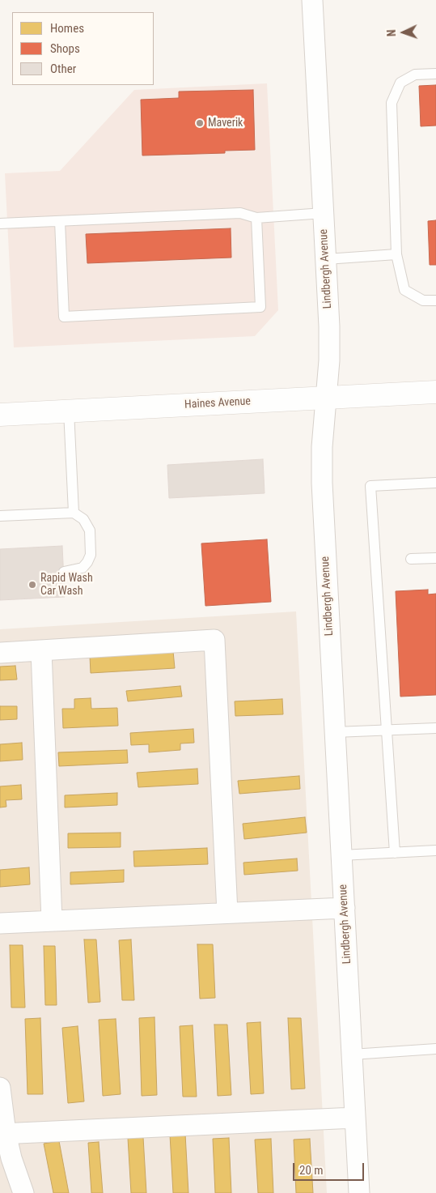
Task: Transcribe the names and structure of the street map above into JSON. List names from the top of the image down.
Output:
{
  "streets": {
    "main road": ["Haines Avenue"],
    "street": ["Lindbergh Avenue"]
  },
  "crossings": [
    ["Lindbergh Avenue", "Haines Avenue"]
  ],
  "places": ["Maverik", "Rapid Wash Car Wash"],
  "legend": ["Homes", "Shops", "Other"],
  "scale_bar": "20 m",
  "north": "left"
}
